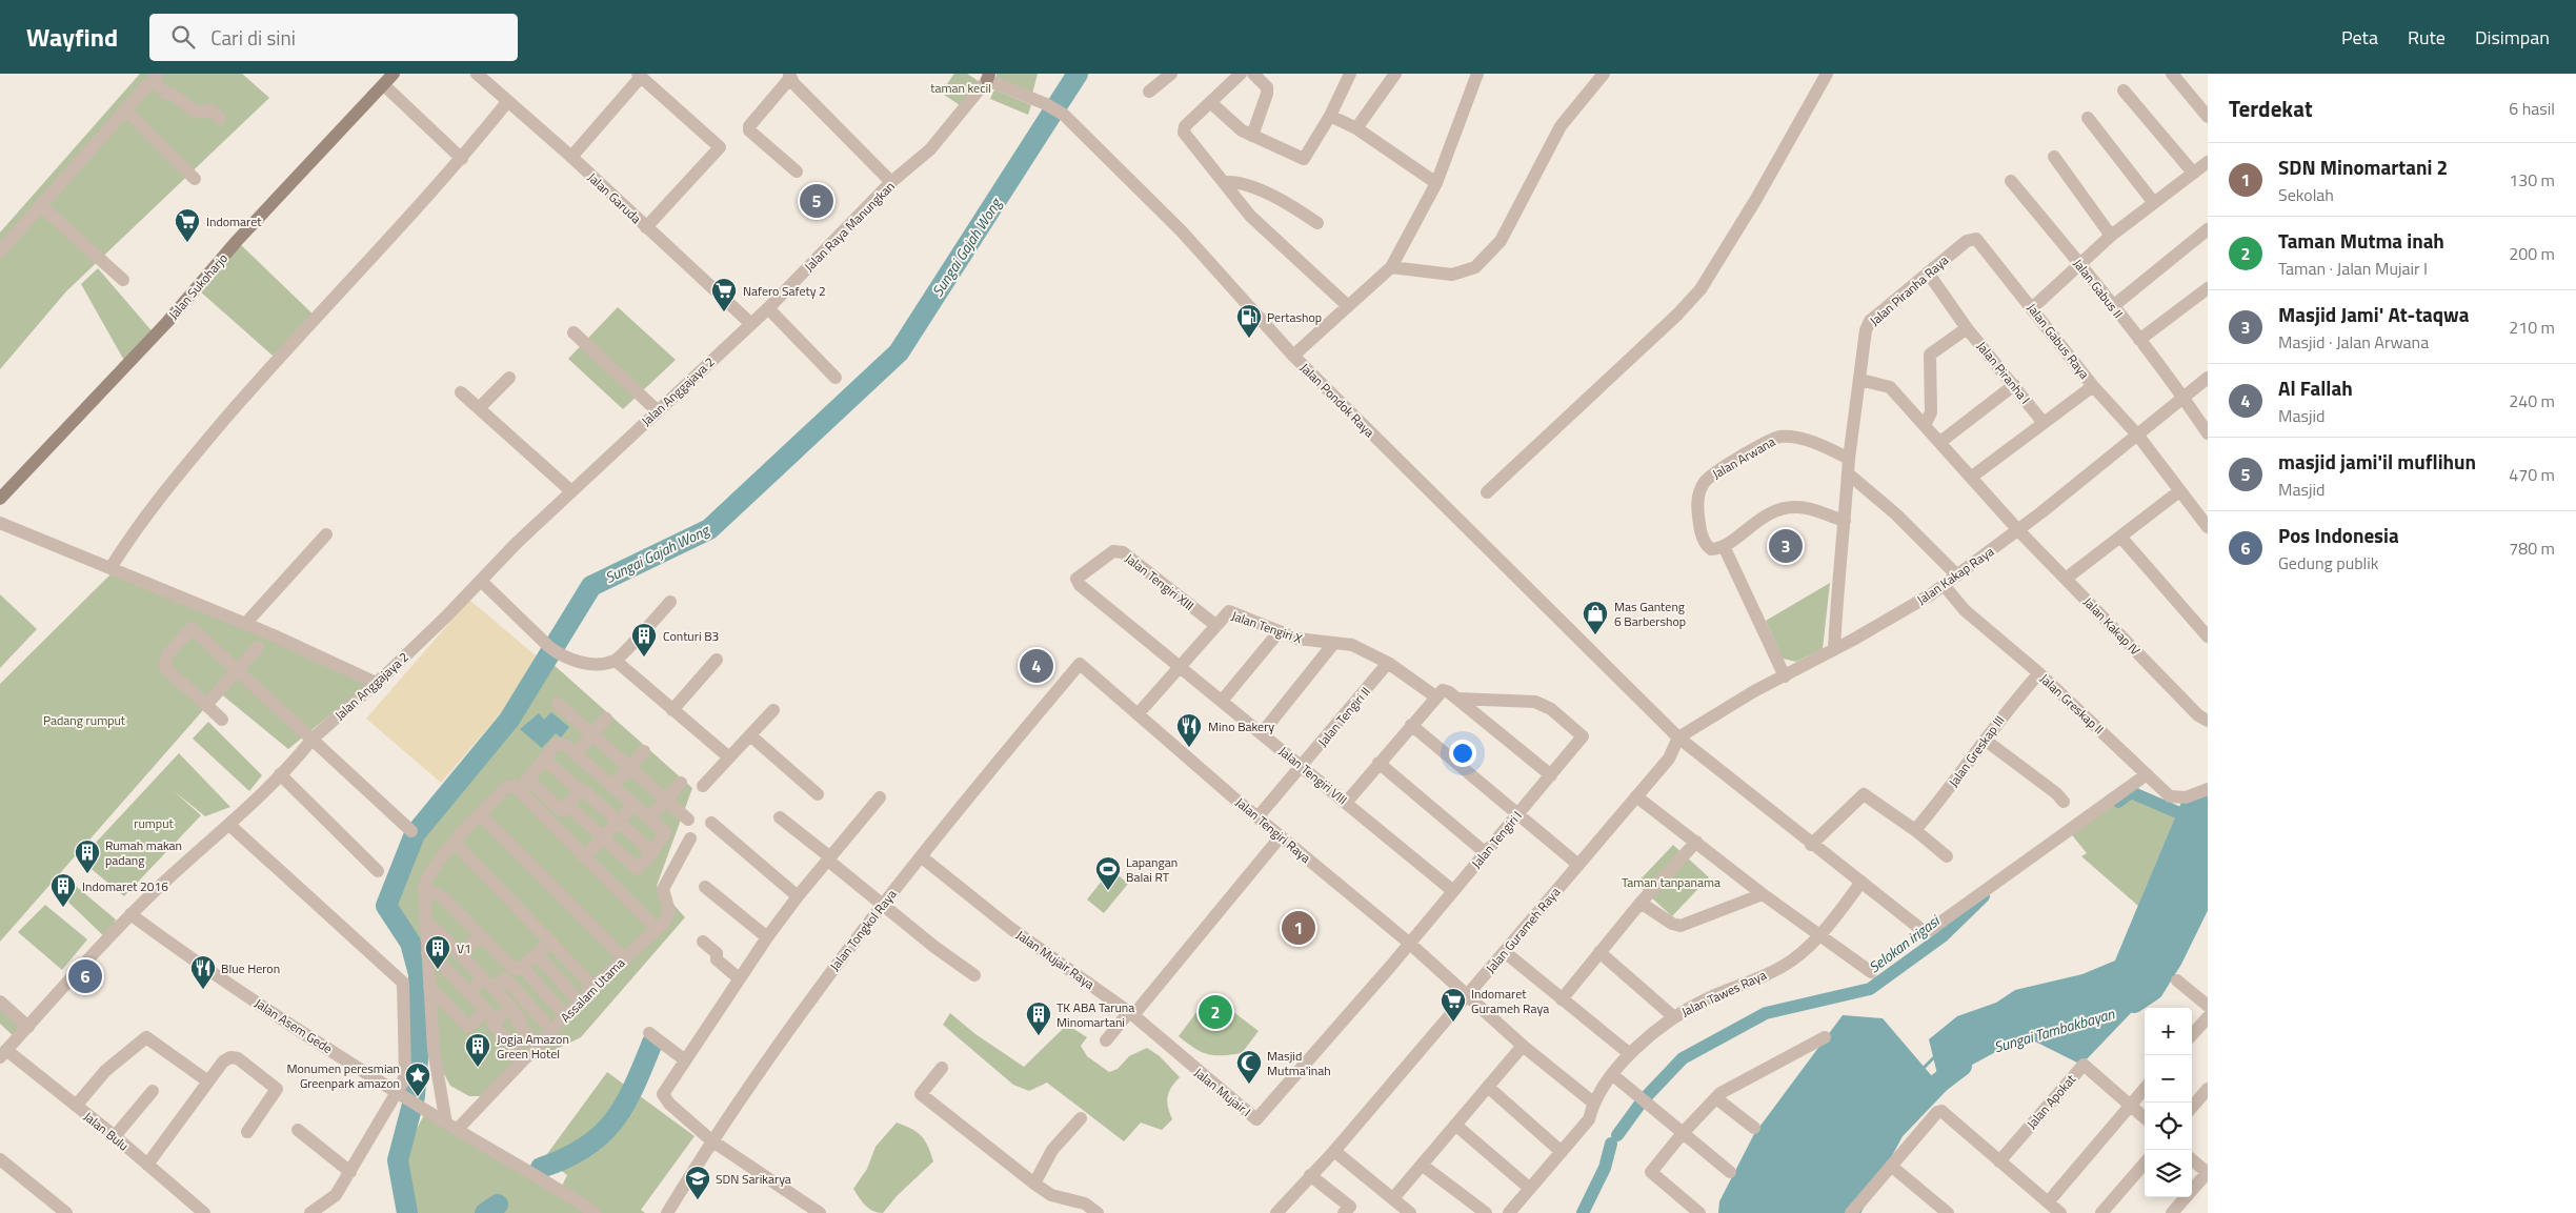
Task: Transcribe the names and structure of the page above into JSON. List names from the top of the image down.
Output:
{
  "streets": {
    "main road": ["Jalan Sukoharjo"],
    "street": [
      "Jalan Garuda",
      "Jalan Raya Manungkan",
      "Jalan Gabus II",
      "Jalan Piranha Raya",
      "Jalan Gabus Raya",
      "Jalan Piranha I",
      "Jalan Anggajaya 2",
      "Jalan Pondok Raya",
      "Jalan Arwana",
      "Jalan Kakap Raya",
      "Jalan Tengiri XIII",
      "Jalan Kakap IV",
      "Jalan Tengiri X",
      "Jalan Greskap II",
      "Jalan Tengiri II",
      "Jalan Greskap III",
      "Jalan Tengiri VIII",
      "Jalan Tengiri Raya",
      "Jalan Tengiri I",
      "Jalan Tongkol Raya",
      "Jalan Gurameh Raya",
      "Jalan Mujair Raya",
      "Assalam Utama",
      "Jalan Tawes Raya",
      "Jalan Asem Gede",
      "Jalan Mujair I",
      "Jalan Apokat",
      "Jalan Bulu"
    ]
  },
  "crossings": [
    ["Jalan Garuda", "Jalan Raya Manungkan"],
    ["Jalan Garuda", "Jalan Anggajaya 2"],
    ["Jalan Raya Manungkan", "Jalan Anggajaya 2"],
    ["Jalan Raya Manungkan", "Jalan Pondok Raya"],
    ["Jalan Gabus II", "Jalan Kakap Raya"],
    ["Jalan Piranha Raya", "Jalan Gabus Raya"],
    ["Jalan Piranha Raya", "Jalan Piranha I"],
    ["Jalan Piranha Raya", "Jalan Arwana"],
    ["Jalan Piranha Raya", "Jalan Kakap IV"],
    ["Jalan Gabus Raya", "Jalan Kakap Raya"],
    ["Jalan Anggajaya 2", "Jalan Asem Gede"],
    ["Jalan Anggajaya 2", "Jalan Bulu"],
    ["Jalan Pondok Raya", "Jalan Kakap Raya"],
    ["Jalan Pondok Raya", "Jalan Gurameh Raya"],
    ["Jalan Kakap Raya", "Jalan Kakap IV"],
    ["Jalan Kakap Raya", "Jalan Greskap II"],
    ["Jalan Kakap Raya", "Jalan Gurameh Raya"],
    ["Jalan Tengiri XIII", "Jalan Tengiri X"],
    ["Jalan Tengiri XIII", "Jalan Tengiri VIII"],
    ["Jalan Tengiri X", "Jalan Tengiri II"],
    ["Jalan Tengiri X", "Jalan Tengiri I"],
    ["Jalan Greskap II", "Jalan Greskap III"],
    ["Jalan Tengiri II", "Jalan Tengiri VIII"],
    ["Jalan Tengiri II", "Jalan Tengiri Raya"],
    ["Jalan Tengiri VIII", "Jalan Tengiri I"],
    ["Jalan Tengiri Raya", "Jalan Tengiri I"],
    ["Jalan Tengiri Raya", "Jalan Tongkol Raya"],
    ["Jalan Tengiri Raya", "Jalan Gurameh Raya"],
    ["Jalan Tengiri Raya", "Jalan Mujair I"],
    ["Jalan Tengiri I", "Jalan Mujair I"],
    ["Jalan Tongkol Raya", "Jalan Mujair Raya"],
    ["Jalan Mujair Raya", "Jalan Mujair I"],
    ["Assalam Utama", "Jalan Asem Gede"]
  ],
  "water": ["Sungai Gajah Wong", "Selokan irigasi", "Sungai Tambakbayan"],
  "parks": [
    "taman kecil",
    "Padang rumput",
    "rumput",
    "Taman tanpanama"
  ],
  "places": {
    "supermarket": ["Indomaret", "Nafero Safety 2", "Indomaret Gurameh Raya"],
    "fuel station": ["Pertashop"],
    "shop": ["Mas Ganteng 6 Barbershop"],
    "building": [
      "Conturi B3",
      "Rumah makan padang",
      "Indomaret 2016",
      "V1",
      "TK ABA Taruna Minomartani",
      "Jogja Amazon Green Hotel"
    ],
    "restaurant": ["Mino Bakery", "Blue Heron"],
    "sports": ["Lapangan Balai RT"],
    "mosque": ["Masjid Mutma'inah"],
    "place": ["Monumen peresmian Greenpark amazon"],
    "school or university": ["SDN Sarikarya"]
  },
  "page": {
    "header": "Wayfind",
    "search": "Cari di sini",
    "nav": ["Peta", "Rute", "Disimpan"],
    "heading": ["Terdekat", "6 hasil"],
    "list": [
      {
        "mark": "1",
        "name": "SDN Minomartani 2",
        "note": "Sekolah",
        "value": "130 m"
      },
      {
        "mark": "2",
        "name": "Taman Mutma inah",
        "note": "Taman · Jalan Mujair I",
        "value": "200 m"
      },
      {
        "mark": "3",
        "name": "Masjid Jami' At-taqwa",
        "note": "Masjid · Jalan Arwana",
        "value": "210 m"
      },
      {
        "mark": "4",
        "name": "Al Fallah",
        "note": "Masjid",
        "value": "240 m"
      },
      {
        "mark": "5",
        "name": "masjid jami'il muflihun",
        "note": "Masjid",
        "value": "470 m"
      },
      {
        "mark": "6",
        "name": "Pos Indonesia",
        "note": "Gedung publik",
        "value": "780 m"
      }
    ],
    "pins": [
      "5",
      "3",
      "4",
      "1",
      "6",
      "2"
    ],
    "map_buttons": ["+", "−"]
  }
}
